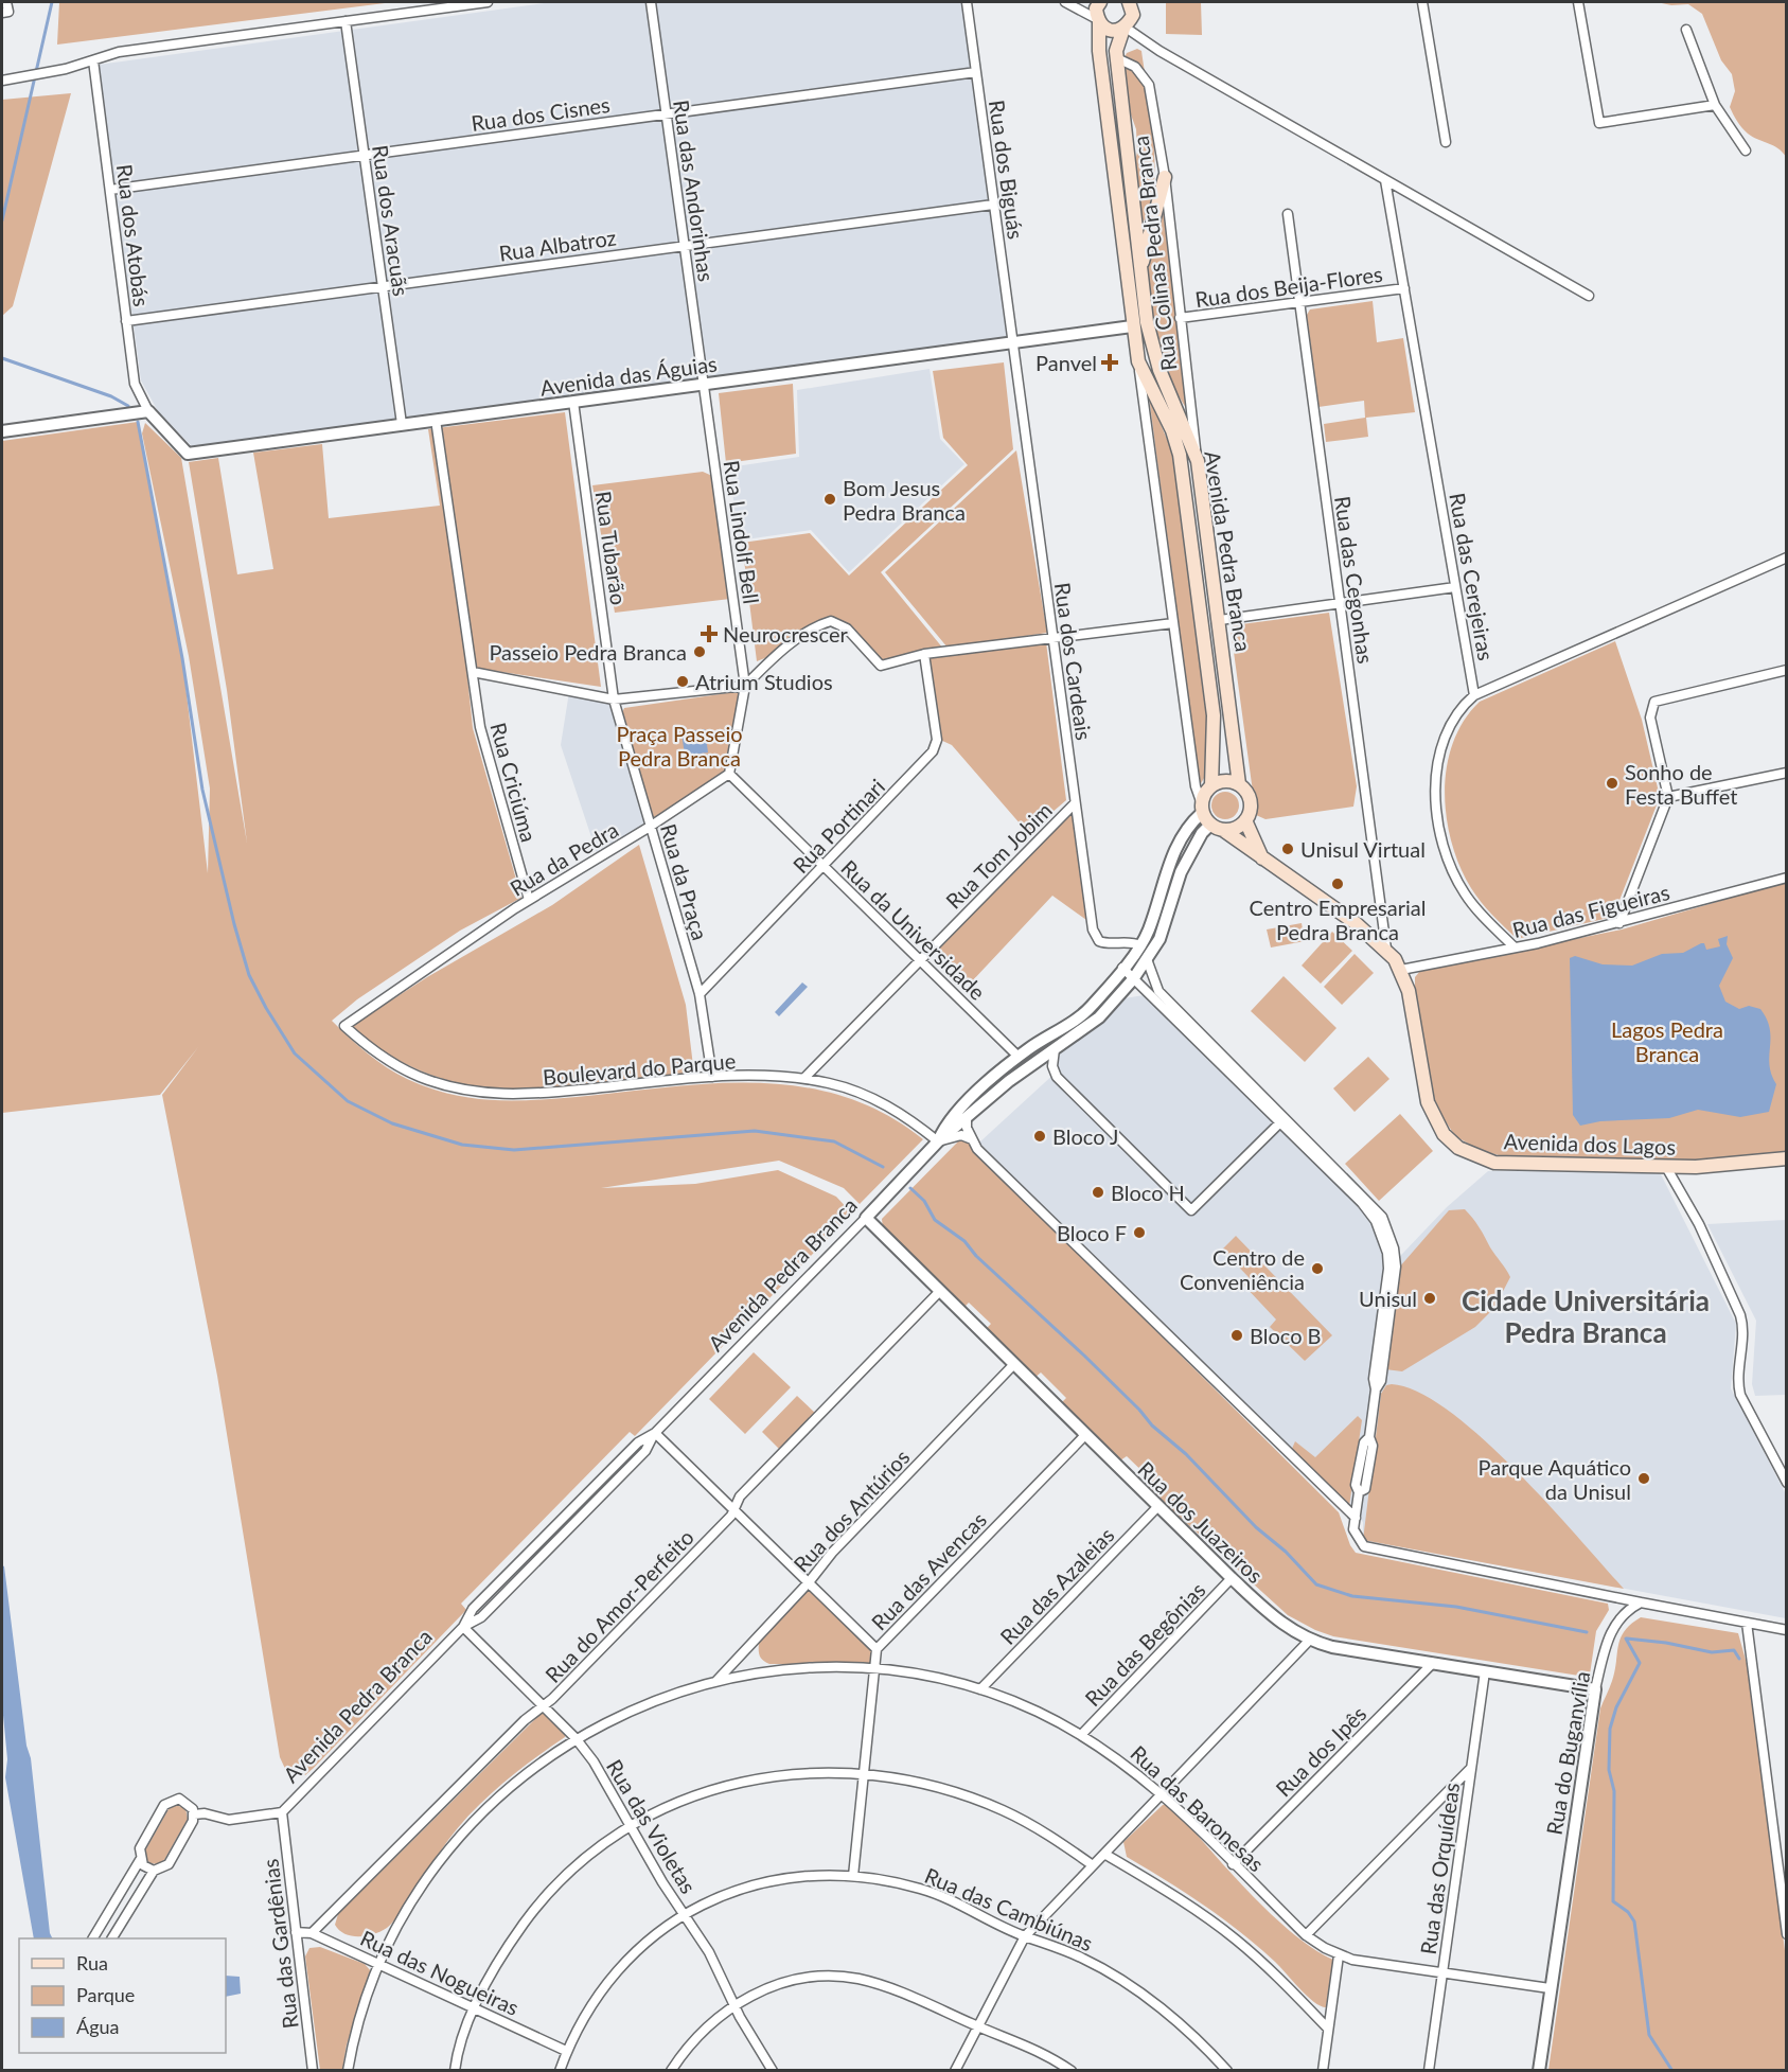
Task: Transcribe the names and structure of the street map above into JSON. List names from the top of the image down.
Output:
{
  "streets": {
    "main road": ["Avenida Pedra Branca", "Avenida dos Lagos"],
    "street": [
      "Rua dos Cisnes",
      "Rua dos Biguás",
      "Rua das Andorinhas",
      "Rua dos Aracuãs",
      "Rua dos Atobás",
      "Rua Albatroz",
      "Rua Colinas Pedra Branca",
      "Rua dos Beija-Flores",
      "Avenida das Águias",
      "Rua Lindolf Bell",
      "Rua Tubarão",
      "Rua das Cerejeiras",
      "Rua das Cegonhas",
      "Rua dos Cardeais",
      "Rua Criciúma",
      "Rua Portinari",
      "Rua Tom Jobim",
      "Rua da Pedra",
      "Rua da Praça",
      "Rua das Figueiras",
      "Rua da Universidade",
      "Boulevard do Parque",
      "Rua dos Antúrios",
      "Rua dos Juazeiros",
      "Rua das Avencas",
      "Rua das Azaleias",
      "Rua do Amor-Perfeito",
      "Rua das Begônias",
      "Rua dos Ipês",
      "Rua do Buganvília",
      "Rua das Baronesas",
      "Rua das Violetas",
      "Rua das Orquídeas",
      "Rua das Cambiúnas",
      "Rua das Gardênias",
      "Rua das Nogueiras"
    ]
  },
  "crossings": [
    ["Rua dos Cisnes", "Rua dos Biguás"],
    ["Rua dos Cisnes", "Rua das Andorinhas"],
    ["Rua dos Cisnes", "Rua dos Aracuãs"],
    ["Rua dos Cisnes", "Rua dos Atobás"],
    ["Rua dos Biguás", "Rua Albatroz"],
    ["Rua dos Biguás", "Avenida das Águias"],
    ["Rua dos Biguás", "Rua dos Cardeais"],
    ["Rua das Andorinhas", "Rua Albatroz"],
    ["Rua das Andorinhas", "Avenida das Águias"],
    ["Rua das Andorinhas", "Rua Lindolf Bell"],
    ["Rua dos Aracuãs", "Rua Albatroz"],
    ["Rua dos Aracuãs", "Avenida das Águias"],
    ["Rua dos Atobás", "Rua Albatroz"],
    ["Rua dos Atobás", "Avenida das Águias"],
    ["Rua Colinas Pedra Branca", "Rua dos Beija-Flores"],
    ["Rua Colinas Pedra Branca", "Avenida Pedra Branca"],
    ["Rua dos Beija-Flores", "Rua das Cerejeiras"],
    ["Rua dos Beija-Flores", "Rua das Cegonhas"],
    ["Avenida das Águias", "Rua Lindolf Bell"],
    ["Avenida das Águias", "Rua Tubarão"],
    ["Avenida das Águias", "Avenida Pedra Branca"],
    ["Avenida das Águias", "Rua dos Cardeais"],
    ["Avenida das Águias", "Rua Criciúma"],
    ["Rua Tubarão", "Rua da Praça"],
    ["Avenida Pedra Branca", "Rua dos Cardeais"],
    ["Avenida Pedra Branca", "Rua da Universidade"],
    ["Avenida Pedra Branca", "Boulevard do Parque"],
    ["Avenida Pedra Branca", "Avenida dos Lagos"],
    ["Avenida Pedra Branca", "Rua dos Juazeiros"],
    ["Avenida Pedra Branca", "Rua das Violetas"],
    ["Avenida Pedra Branca", "Rua das Gardênias"],
    ["Rua das Cegonhas", "Avenida dos Lagos"],
    ["Rua dos Cardeais", "Rua Tom Jobim"],
    ["Rua Criciúma", "Rua da Pedra"],
    ["Rua Portinari", "Rua da Praça"],
    ["Rua Portinari", "Rua da Universidade"],
    ["Rua Tom Jobim", "Rua da Universidade"],
    ["Rua Tom Jobim", "Boulevard do Parque"],
    ["Rua da Pedra", "Rua da Praça"],
    ["Rua da Pedra", "Rua da Universidade"],
    ["Rua da Pedra", "Boulevard do Parque"],
    ["Rua da Praça", "Boulevard do Parque"],
    ["Rua das Figueiras", "Avenida dos Lagos"],
    ["Rua dos Antúrios", "Rua dos Juazeiros"],
    ["Rua dos Antúrios", "Rua das Baronesas"],
    ["Rua dos Juazeiros", "Rua das Avencas"],
    ["Rua dos Juazeiros", "Rua das Azaleias"],
    ["Rua dos Juazeiros", "Rua do Amor-Perfeito"],
    ["Rua dos Juazeiros", "Rua das Begônias"],
    ["Rua dos Juazeiros", "Rua dos Ipês"],
    ["Rua dos Juazeiros", "Rua do Buganvília"],
    ["Rua dos Juazeiros", "Rua das Orquídeas"],
    ["Rua das Avencas", "Rua das Baronesas"],
    ["Rua das Avencas", "Rua das Cambiúnas"],
    ["Rua das Azaleias", "Rua das Baronesas"],
    ["Rua do Amor-Perfeito", "Rua das Violetas"],
    ["Rua do Amor-Perfeito", "Rua das Nogueiras"],
    ["Rua das Begônias", "Rua das Baronesas"],
    ["Rua dos Ipês", "Rua das Baronesas"],
    ["Rua das Baronesas", "Rua das Violetas"],
    ["Rua das Baronesas", "Rua das Nogueiras"],
    ["Rua das Violetas", "Rua das Cambiúnas"],
    ["Rua das Cambiúnas", "Rua das Nogueiras"],
    ["Rua das Gardênias", "Rua das Nogueiras"]
  ],
  "districts": ["Cidade Universitária Pedra Branca"],
  "parks": ["Praça Passeio Pedra Branca", "Lagos Pedra Branca"],
  "places": {
    "health": ["Panvel", "Neurocrescer"],
    "other": [
      "Bom Jesus Pedra Branca",
      "Passeio Pedra Branca",
      "Atrium Studios",
      "Sonho de Festa Buffet",
      "Unisul Virtual",
      "Centro Empresarial Pedra Branca",
      "Bloco J",
      "Bloco H",
      "Bloco F",
      "Centro de Conveniência",
      "Unisul",
      "Bloco B",
      "Parque Aquático da Unisul"
    ]
  },
  "legend": ["Rua", "Parque", "Água"]
}
